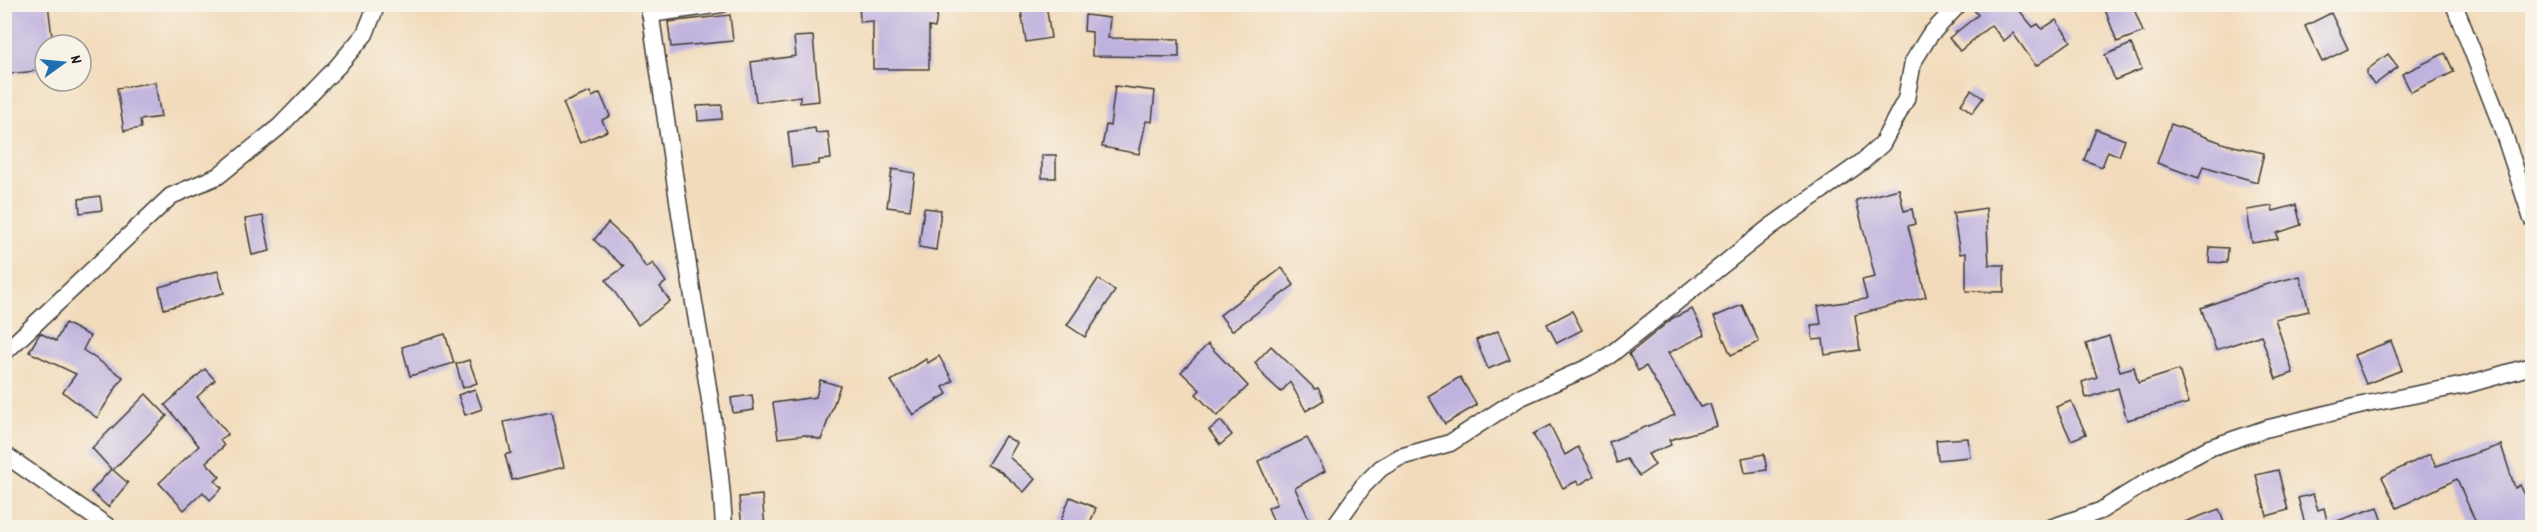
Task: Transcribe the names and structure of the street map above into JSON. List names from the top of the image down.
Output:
{
  "north": "right"
}
